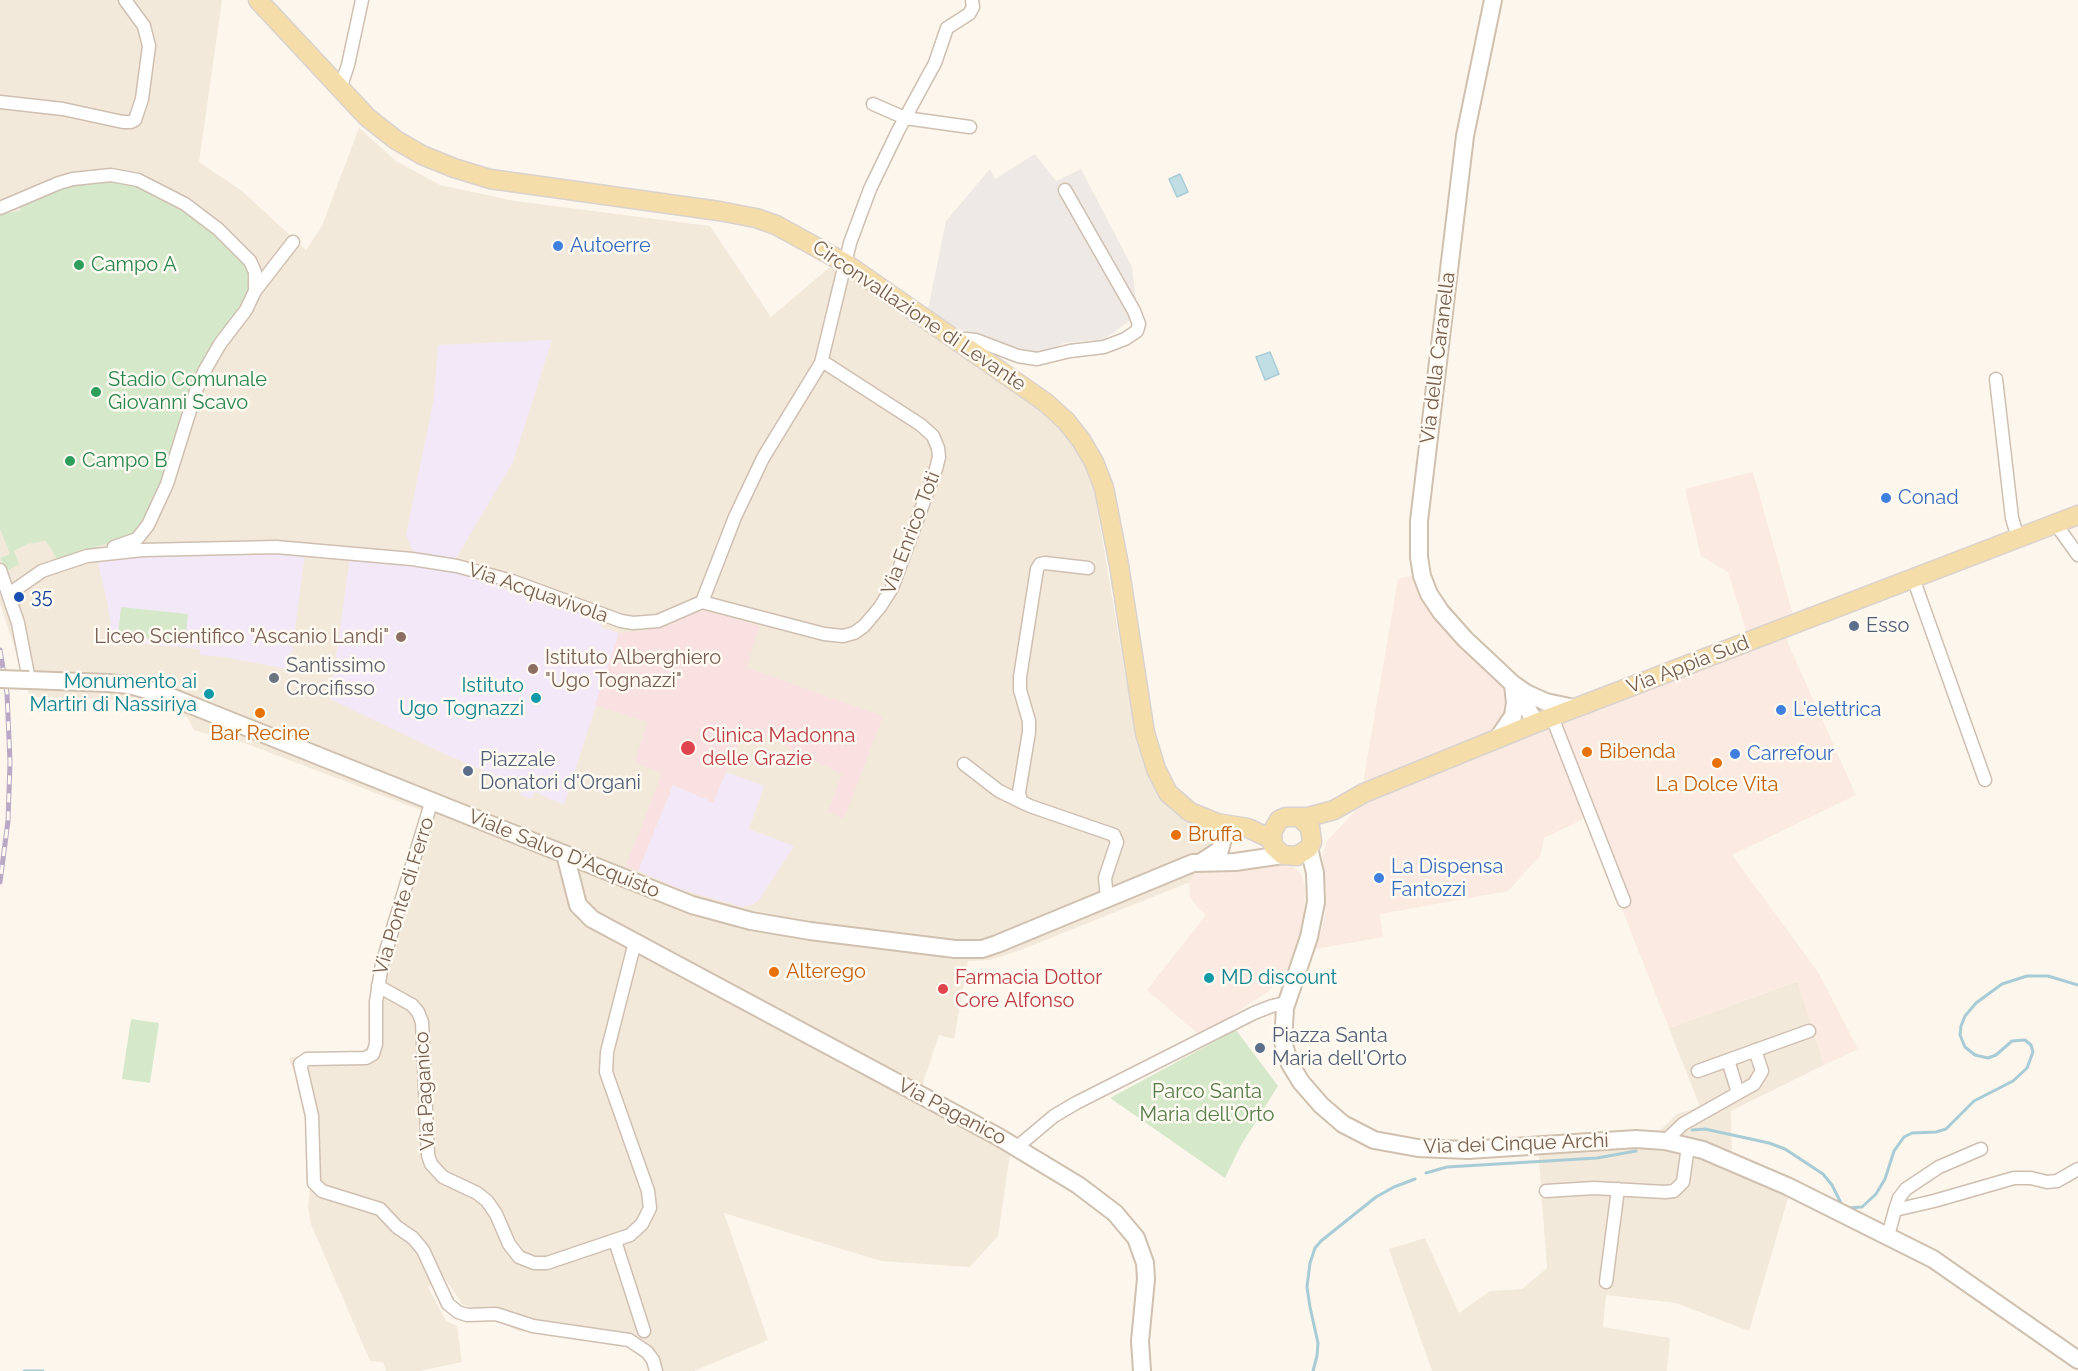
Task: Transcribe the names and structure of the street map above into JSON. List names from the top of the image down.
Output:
{
  "streets": {
    "main road": [
      "Circonvallazione di Levante",
      "Via della Caranella",
      "Via Appia Sud",
      "Viale Salvo D'Acquisto",
      "Via Paganico",
      "Via dei Cinque Archi"
    ],
    "street": ["Via Enrico Toti", "Via Acquavivola", "Via Ponte di Ferro"]
  },
  "crossings": [
    ["Circonvallazione di Levante", "Via Appia Sud"],
    ["Circonvallazione di Levante", "Viale Salvo D'Acquisto"],
    ["Circonvallazione di Levante", "Via dei Cinque Archi"],
    ["Via della Caranella", "Via Appia Sud"],
    ["Via Enrico Toti", "Via Acquavivola"],
    ["Via Appia Sud", "Viale Salvo D'Acquisto"],
    ["Via Appia Sud", "Via dei Cinque Archi"],
    ["Viale Salvo D'Acquisto", "Via Ponte di Ferro"],
    ["Viale Salvo D'Acquisto", "Via Paganico"],
    ["Viale Salvo D'Acquisto", "Via dei Cinque Archi"],
    ["Via Ponte di Ferro", "Via Paganico"]
  ],
  "parks": ["Parco Santa Maria dell'Orto"],
  "places": [
    "Autoerre",
    "Campo A",
    "Stadio Comunale Giovanni Scavo",
    "Campo B",
    "Conad",
    "35",
    "Esso",
    "Liceo Scientifico \"Ascanio Landi\"",
    "Istituto Alberghiero \"Ugo Tognazzi\"",
    "Santissimo Crocifisso",
    "Monumento ai Martiri di Nassiriya",
    "Istituto Ugo Tognazzi",
    "L'elettrica",
    "Bar Recine",
    "Clinica Madonna delle Grazie",
    "Bibenda",
    "Carrefour",
    "La Dolce Vita",
    "Piazzale Donatori d'Organi",
    "Bruffa",
    "La Dispensa Fantozzi",
    "Alterego",
    "MD discount",
    "Farmacia Dottor Core Alfonso",
    "Piazza Santa Maria dell'Orto"
  ]
}
